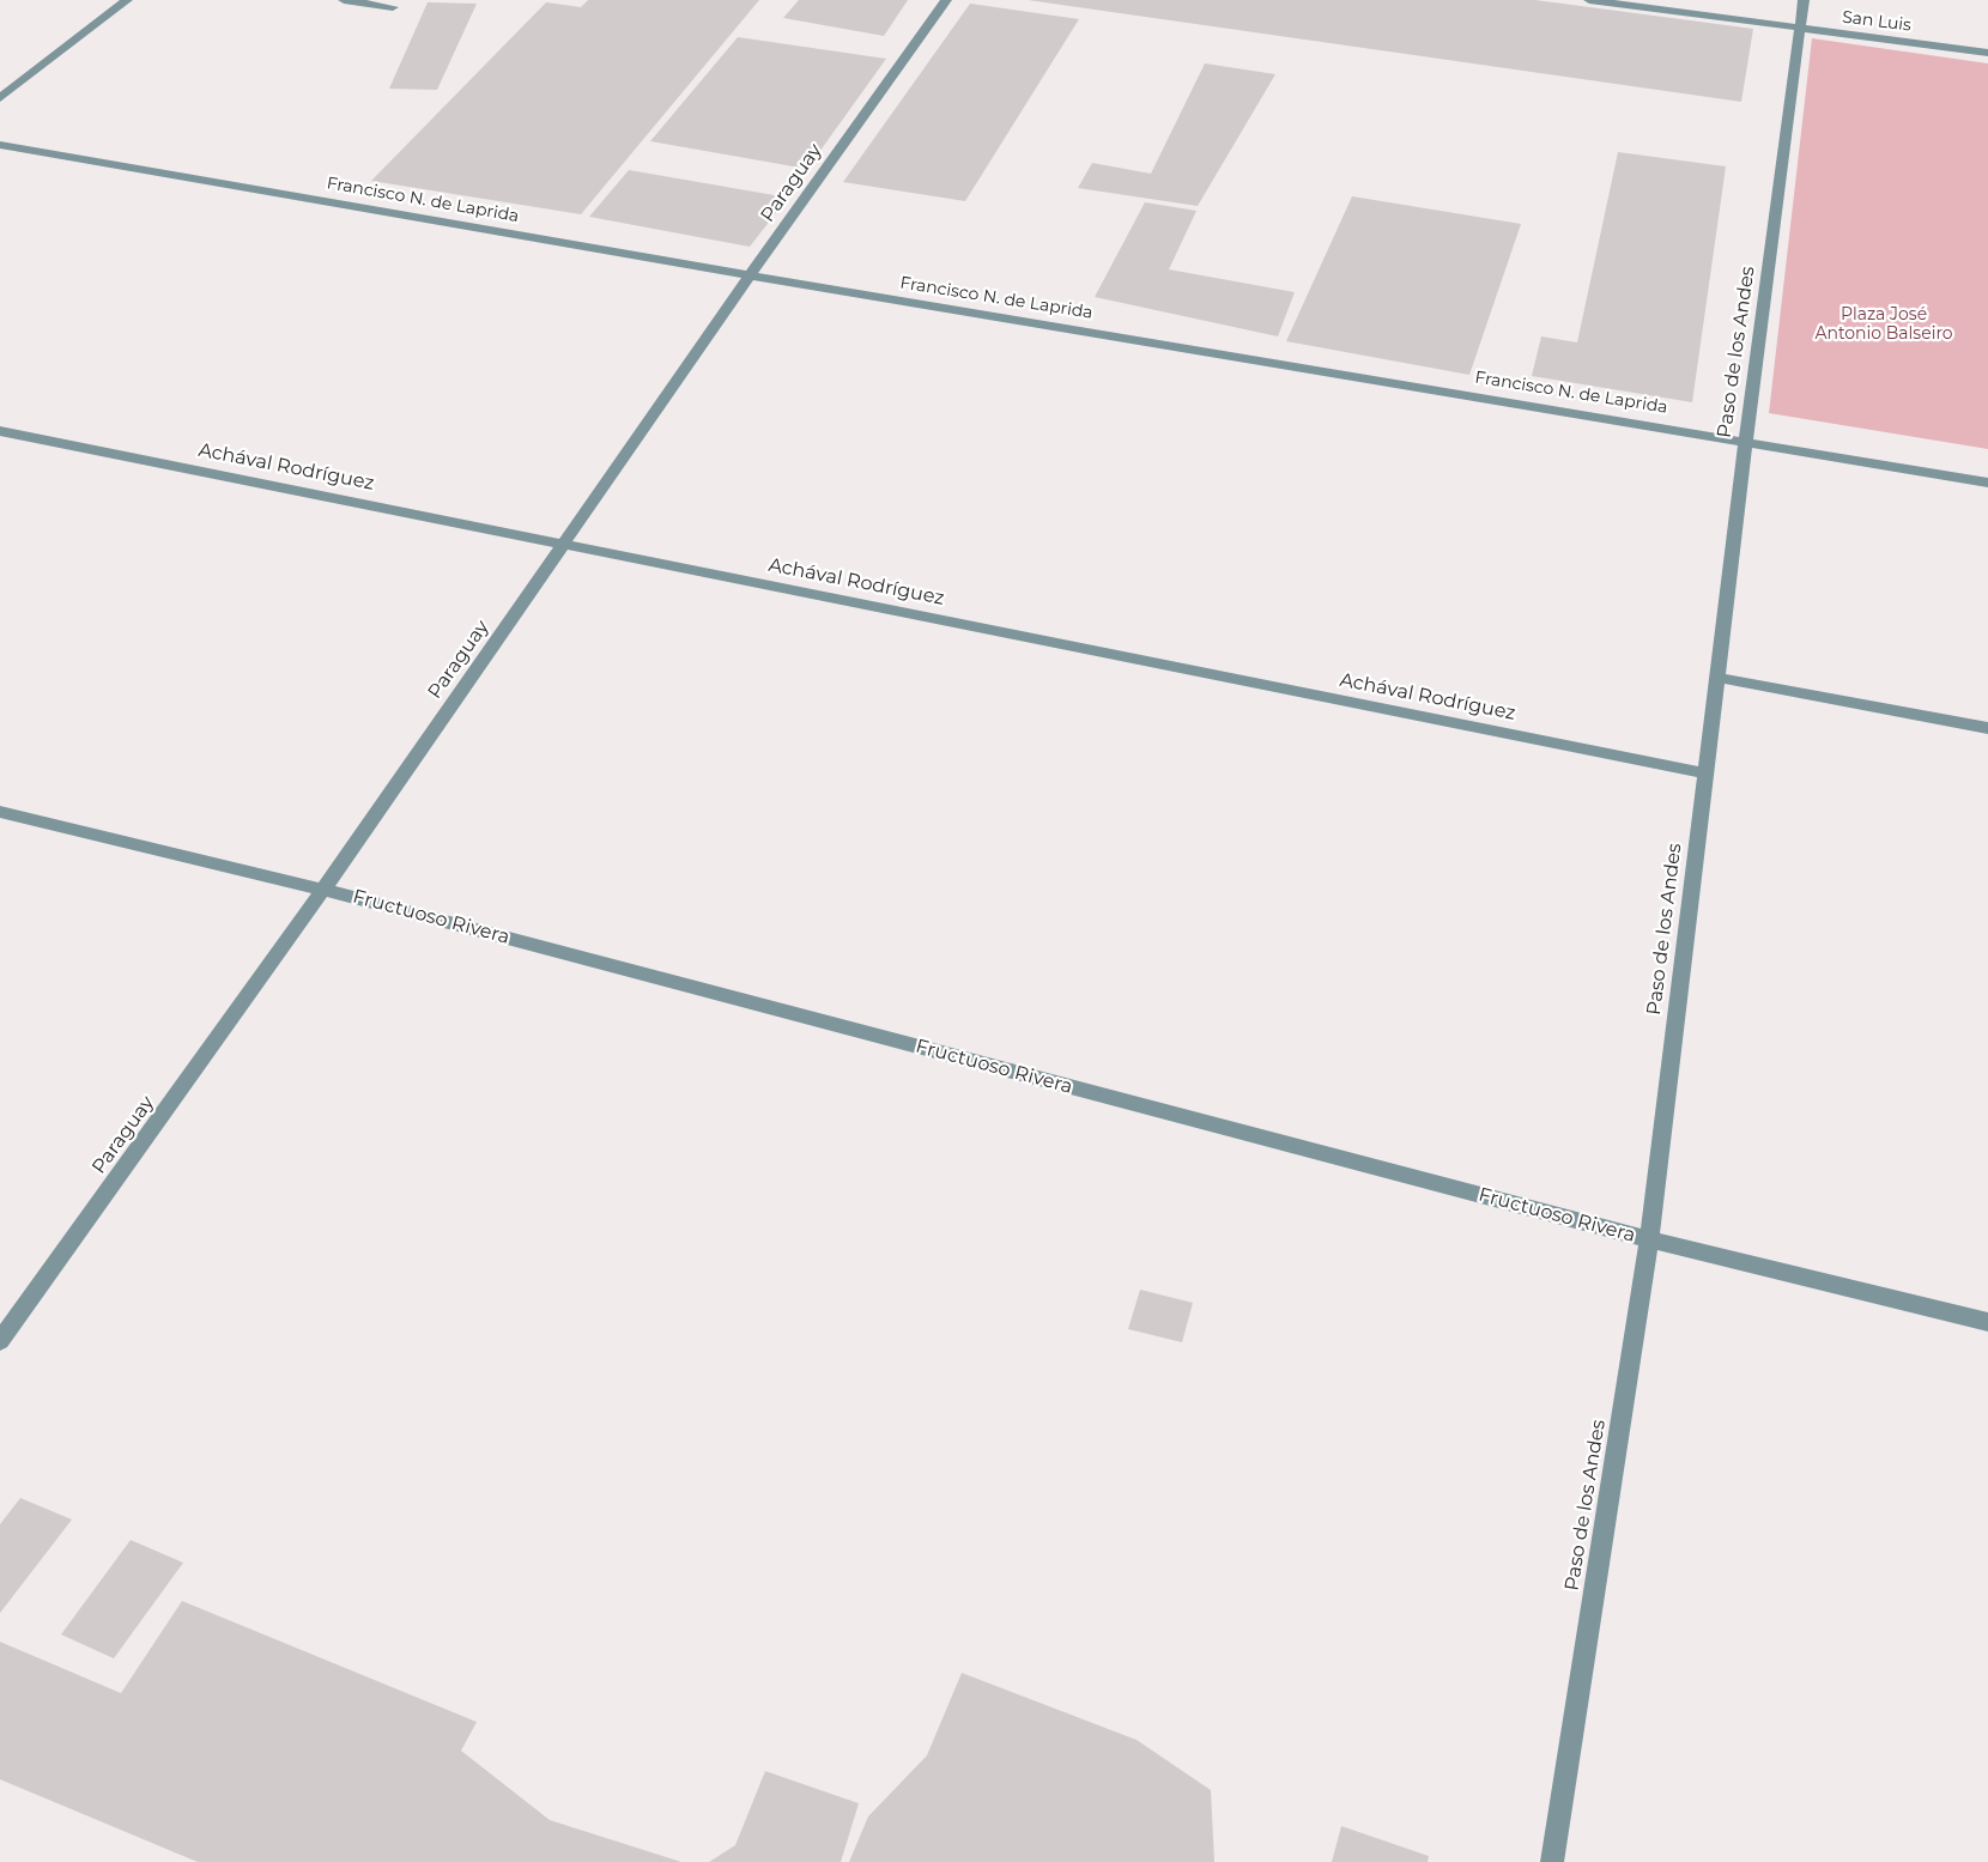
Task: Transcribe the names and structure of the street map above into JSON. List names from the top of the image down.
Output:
{
  "streets": {
    "street": [
      "San Luis",
      "Paraguay",
      "Francisco N. de Laprida",
      "Paso de los Andes",
      "Achával Rodríguez",
      "Fructuoso Rivera"
    ]
  },
  "crossings": [
    ["San Luis", "Paso de los Andes"],
    ["Paraguay", "Francisco N. de Laprida"],
    ["Paraguay", "Achával Rodríguez"],
    ["Paraguay", "Fructuoso Rivera"],
    ["Francisco N. de Laprida", "Paso de los Andes"],
    ["Paso de los Andes", "Achával Rodríguez"],
    ["Paso de los Andes", "Fructuoso Rivera"]
  ],
  "parks": ["Plaza José Antonio Balseiro"]
}
